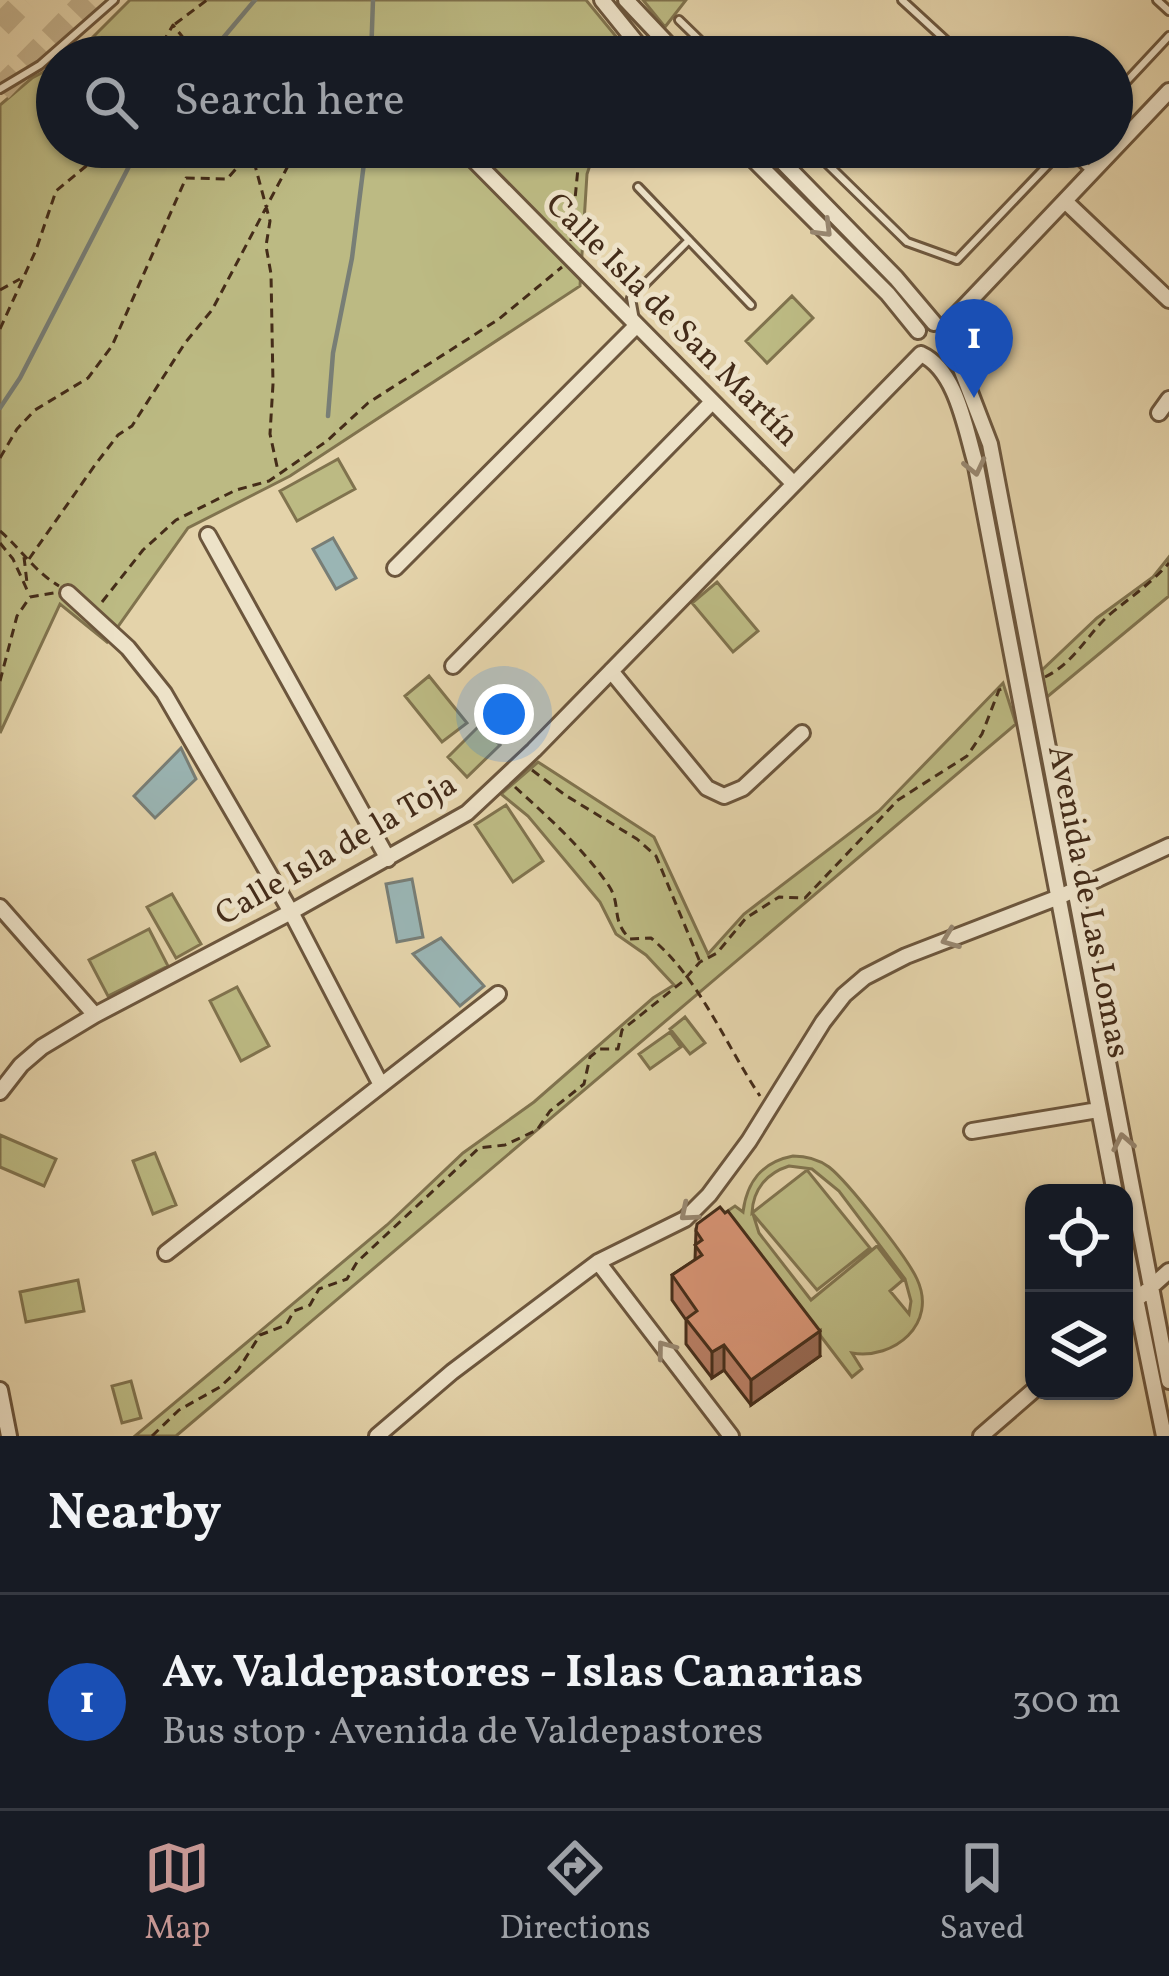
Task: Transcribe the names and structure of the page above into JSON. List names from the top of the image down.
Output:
{
  "streets": {
    "street": ["Calle Isla de San Martín", "Calle Isla de la Toja", "Avenida de Las Lomas"]
  },
  "crossings": [
    ["Calle Isla de San Martín", "Calle Isla de la Toja"],
    ["Calle Isla de la Toja", "Avenida de Las Lomas"]
  ],
  "page": {
    "search": "Search here",
    "pins": "1",
    "heading": "Nearby",
    "list": [
      {
        "mark": "1",
        "name": "Av. Valdepastores - Islas Canarias",
        "note": "Bus stop · Avenida de Valdepastores",
        "value": "300 m"
      }
    ],
    "nav": ["Map", "Directions", "Saved"]
  }
}
